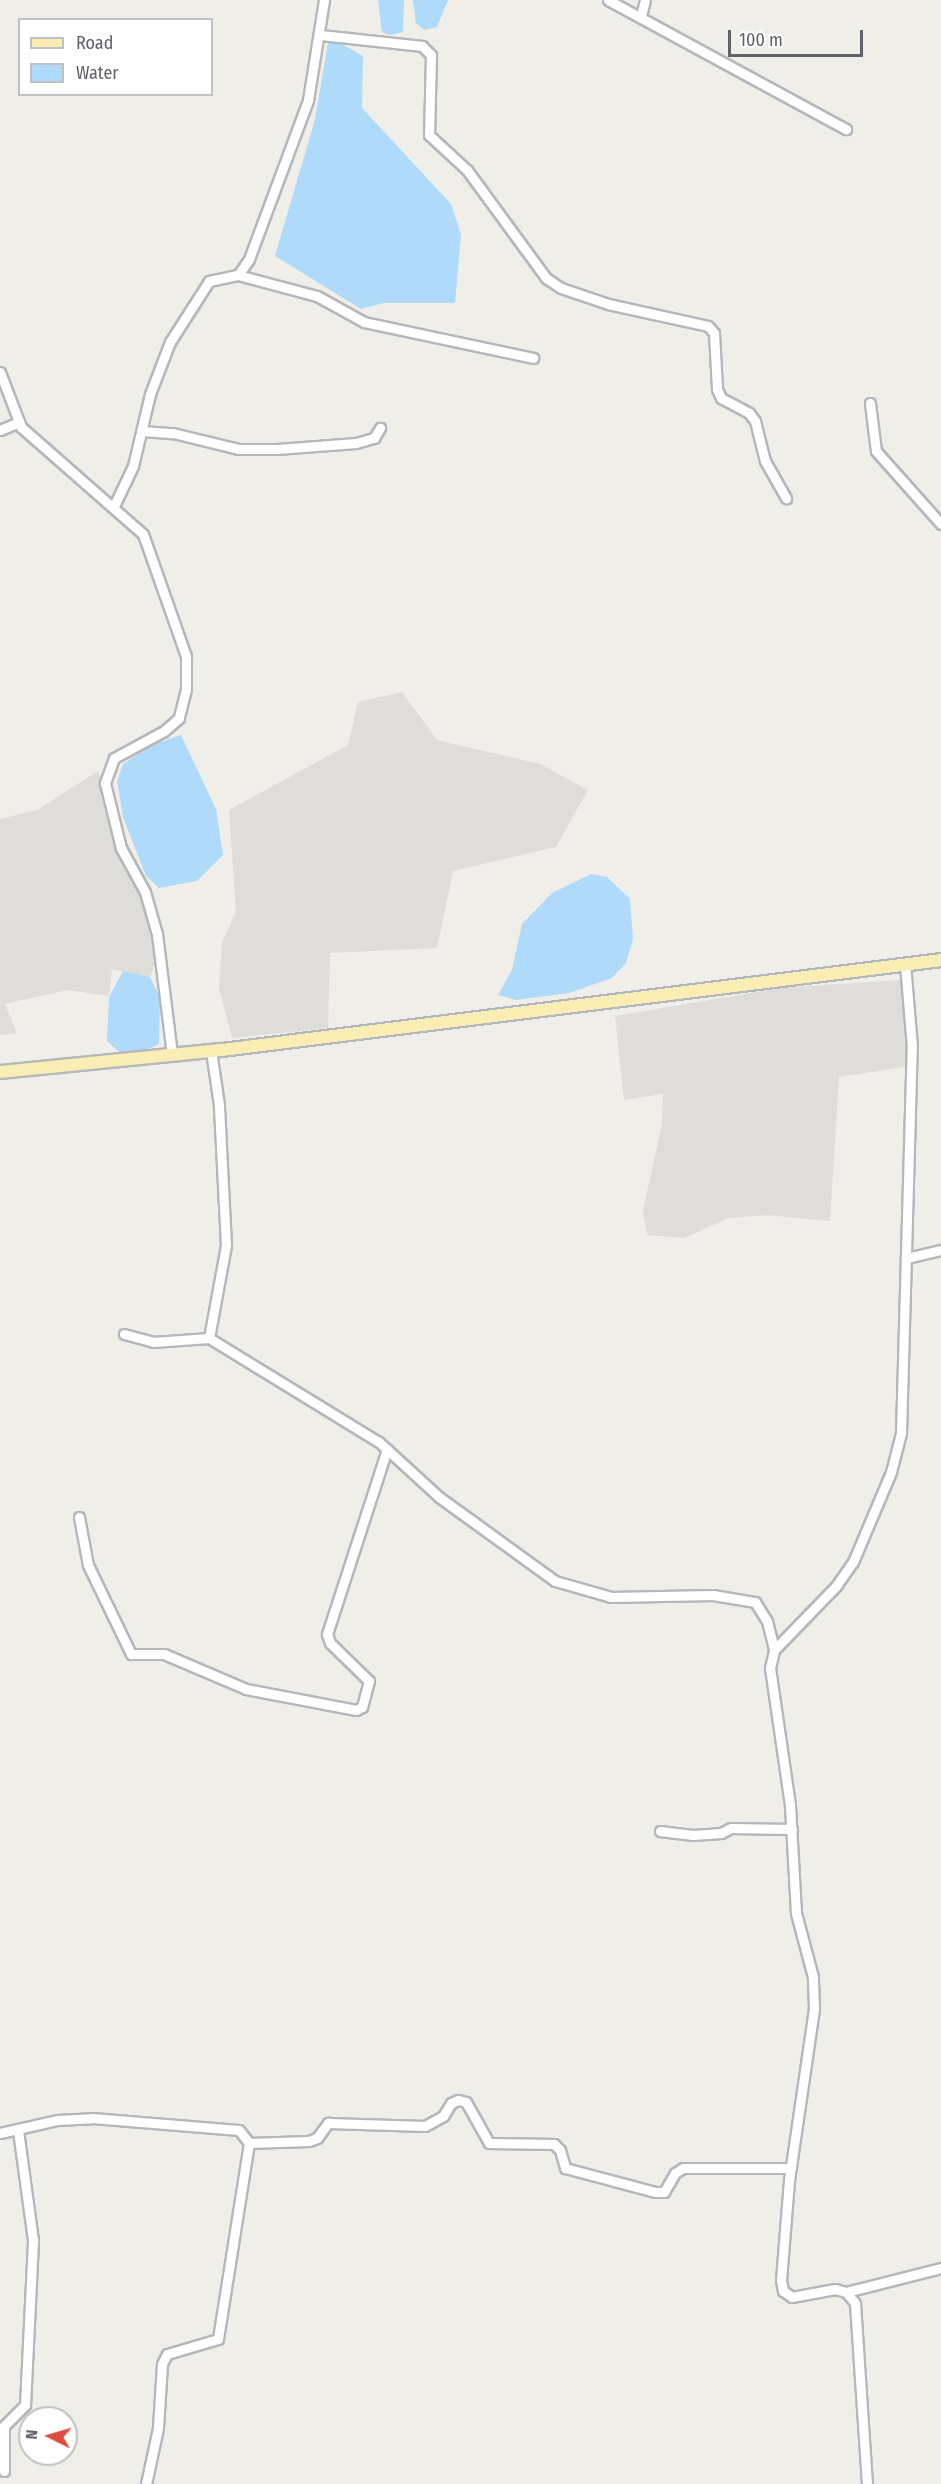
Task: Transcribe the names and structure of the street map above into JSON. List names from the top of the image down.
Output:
{
  "legend": ["Road", "Water"],
  "scale_bar": "100 m",
  "north": "left"
}
